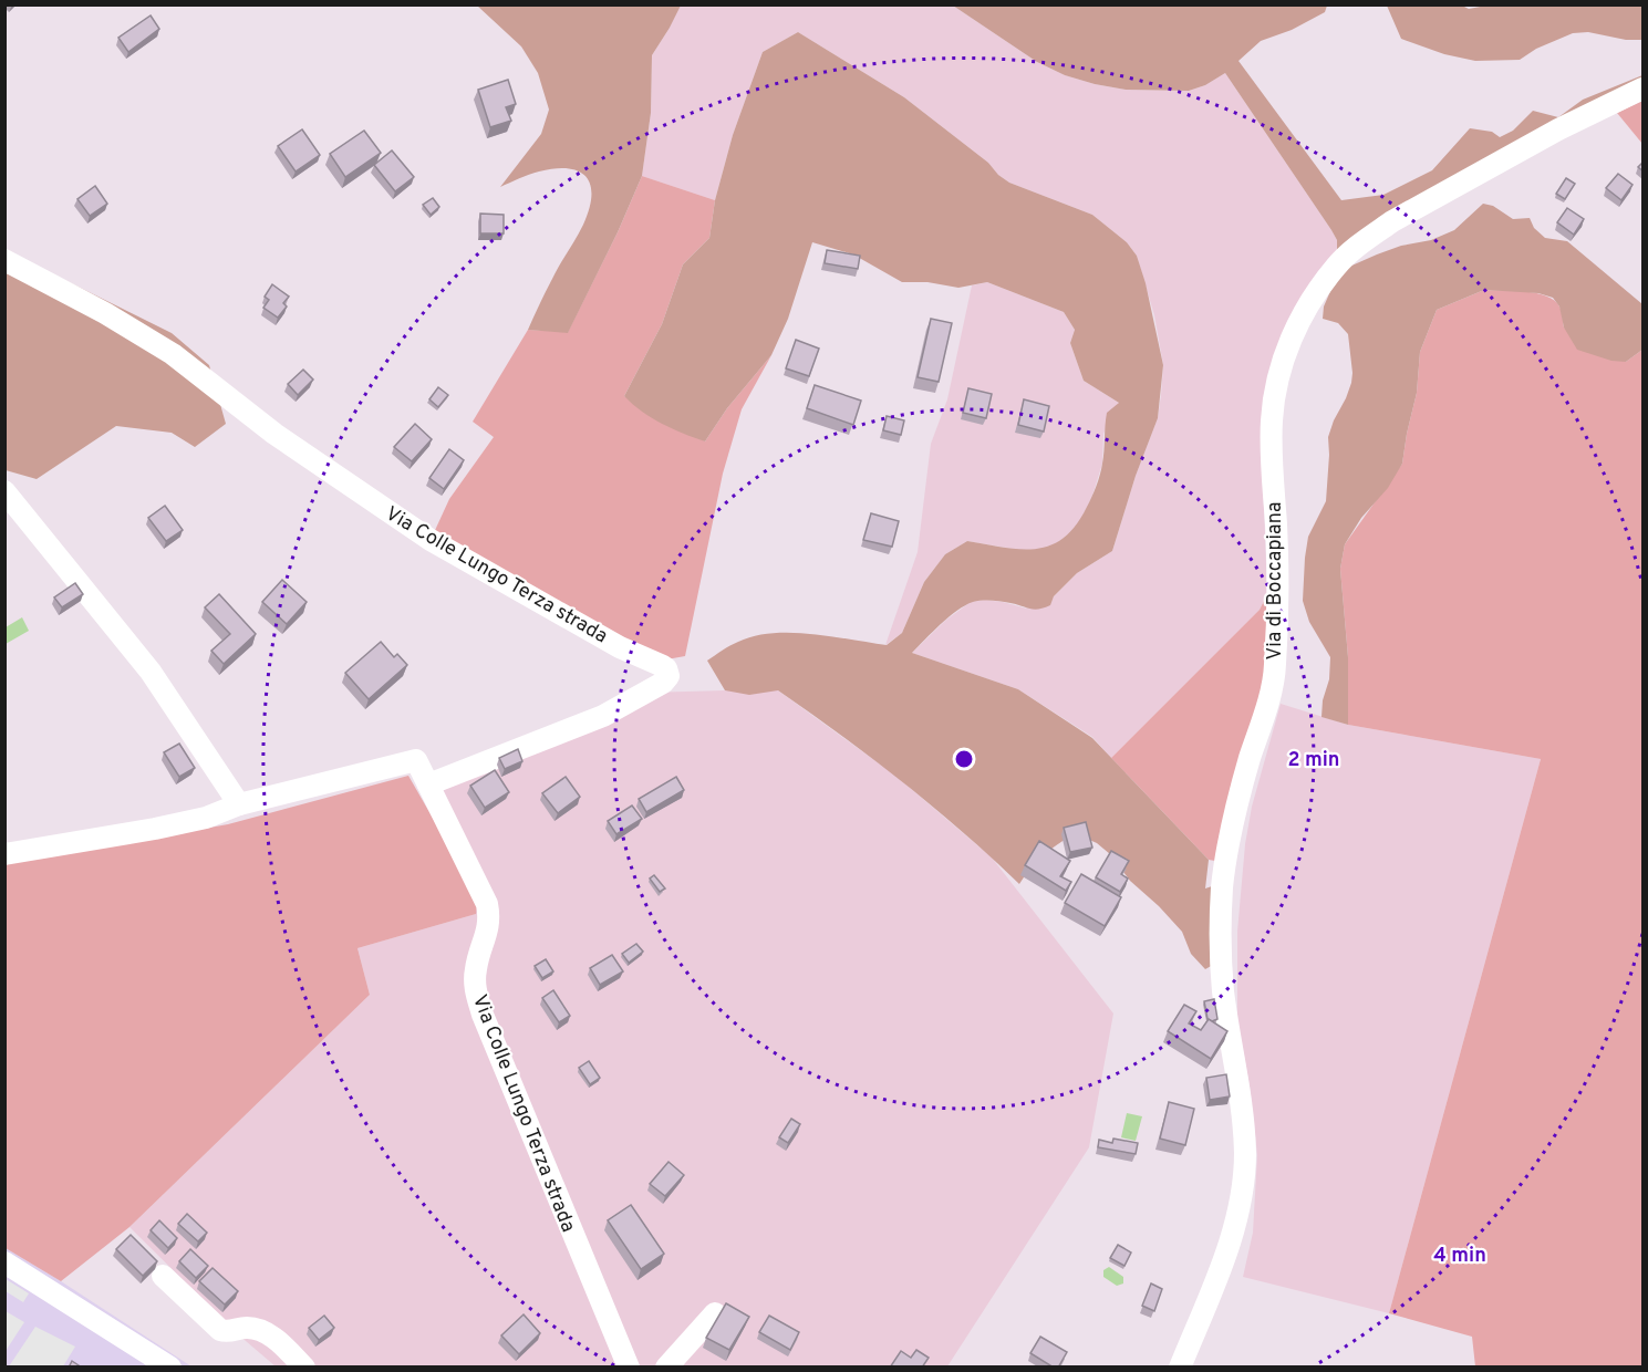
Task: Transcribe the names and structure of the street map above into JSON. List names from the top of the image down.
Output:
{
  "streets": {
    "street": ["Via Colle Lungo Terza strada", "Via di Boccapiana"]
  },
  "rings": ["2 min", "4 min"]
}
